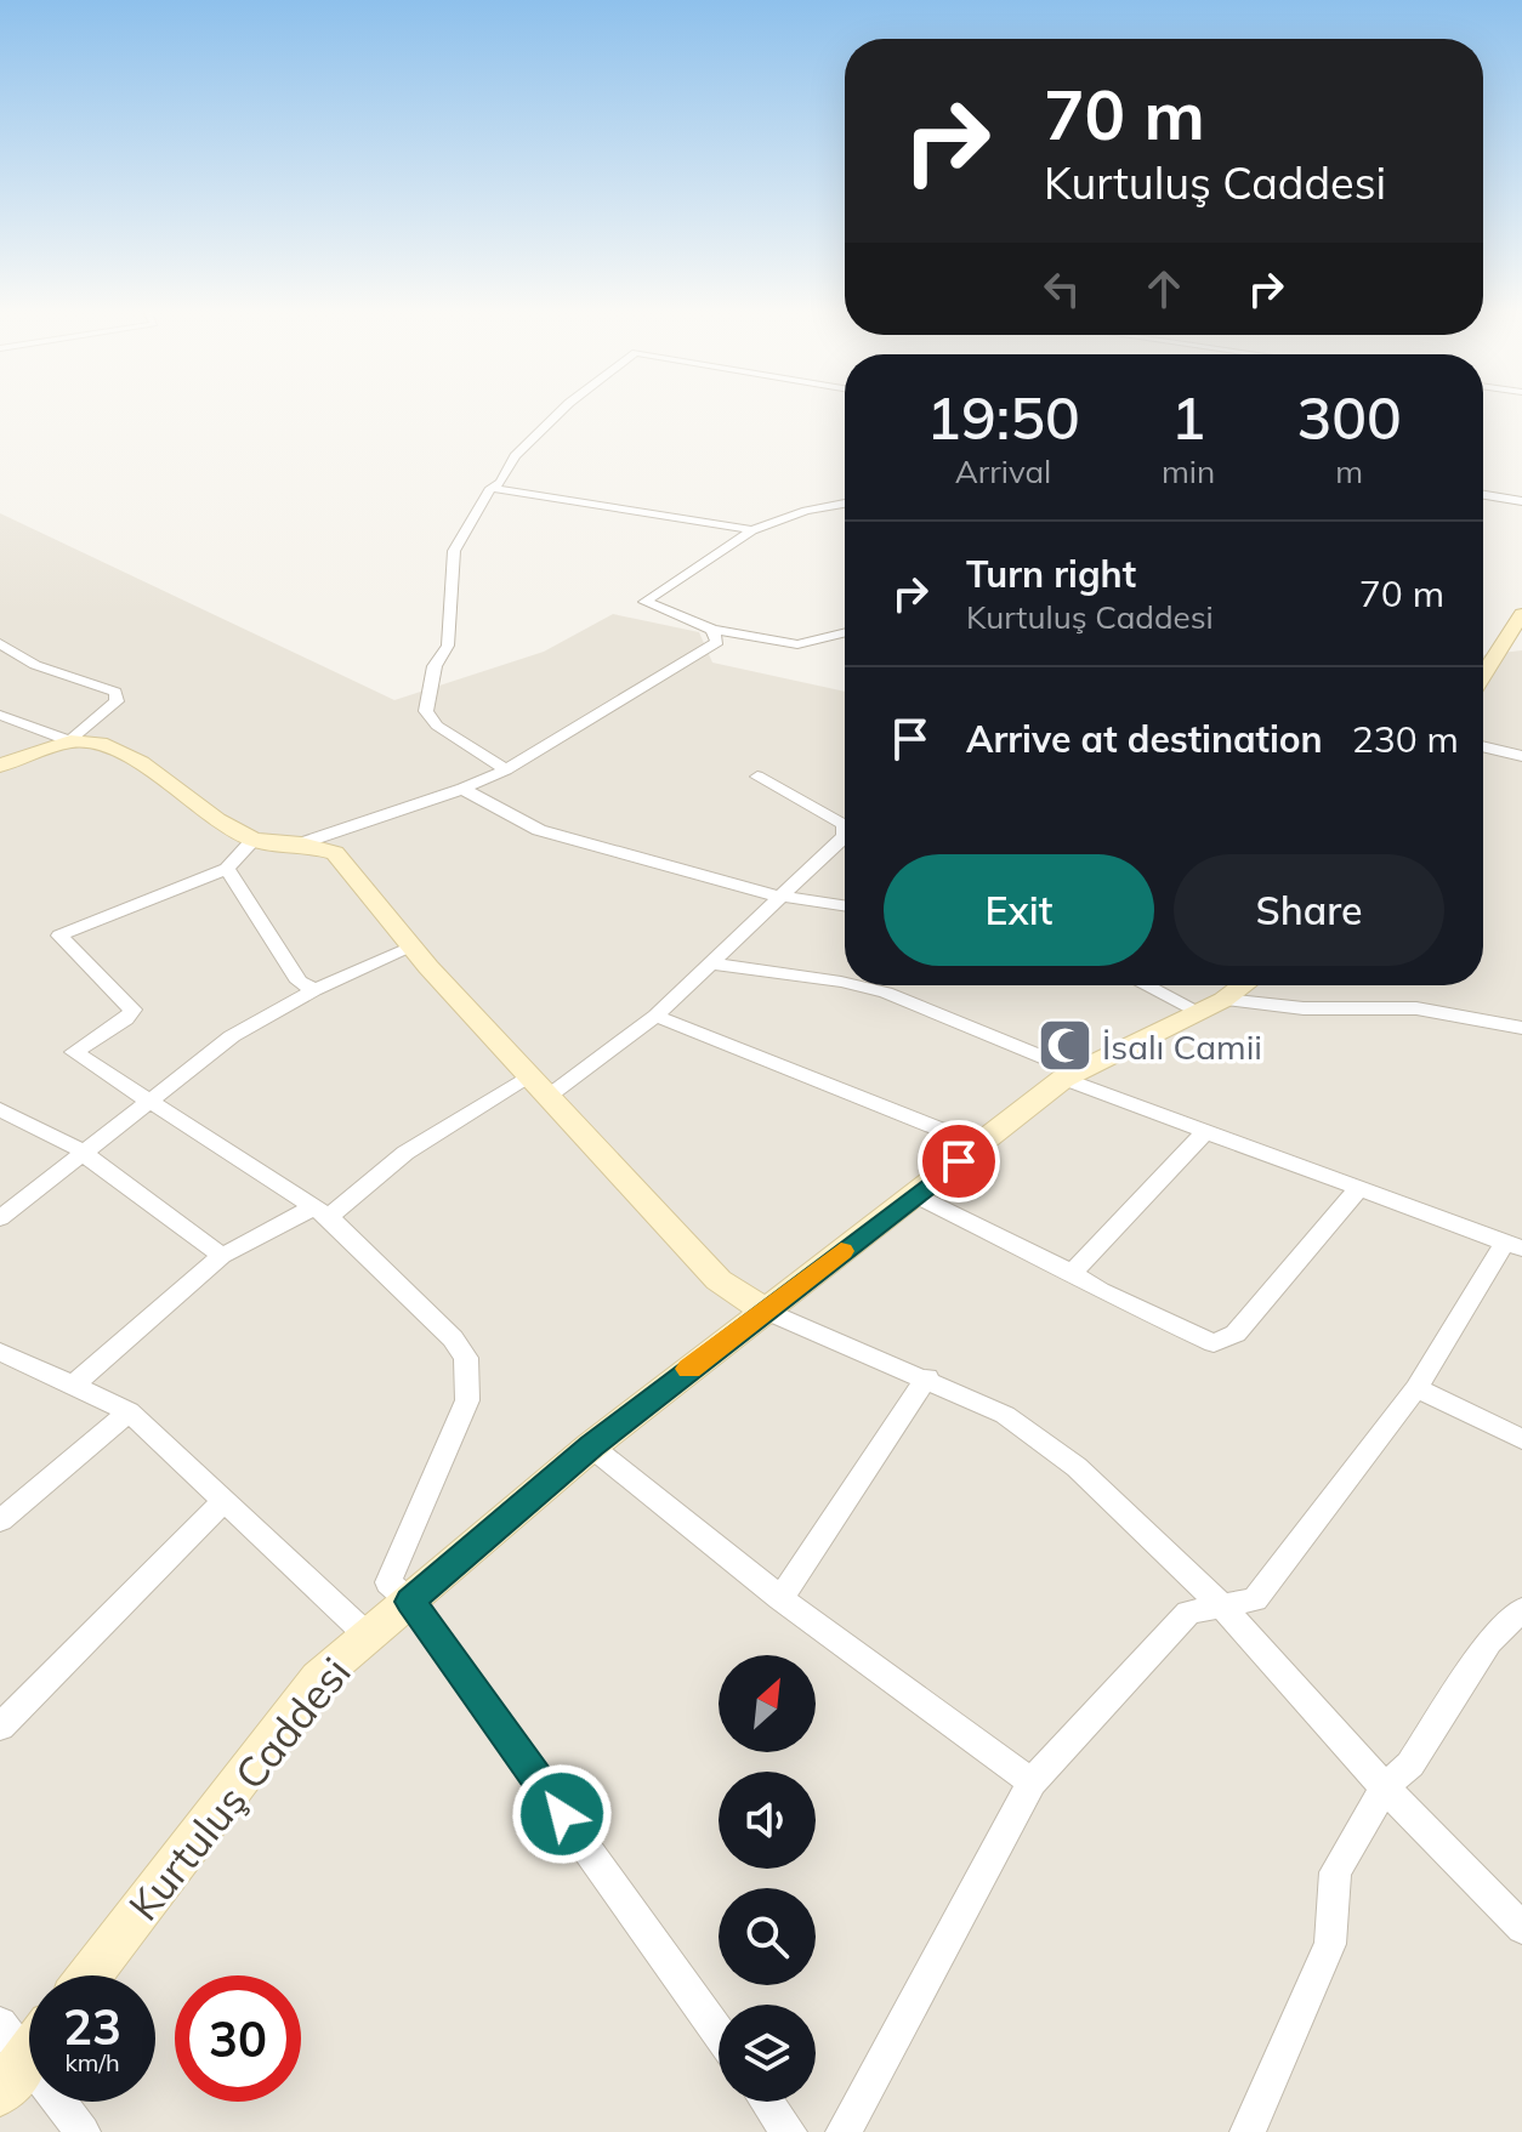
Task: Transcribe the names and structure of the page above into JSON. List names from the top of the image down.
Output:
{
  "streets": {
    "main road": ["Kurtuluş Caddesi"]
  },
  "places": {
    "mosque": ["İsalı Camii"]
  },
  "north": "top right",
  "page": {
    "turn": ["70 m", "Kurtuluş Caddesi"],
    "eta": [
      "19:50",
      "Arrival",
      "1",
      "min",
      "300",
      "m"
    ],
    "list": [
      {
        "name": "Turn right",
        "note": "Kurtuluş Caddesi",
        "value": "70 m"
      },
      {
        "name": "Arrive at destination",
        "value": "230 m"
      }
    ],
    "buttons": ["Exit", "Share"],
    "speed": "23 km/h",
    "limit": "30"
  }
}
